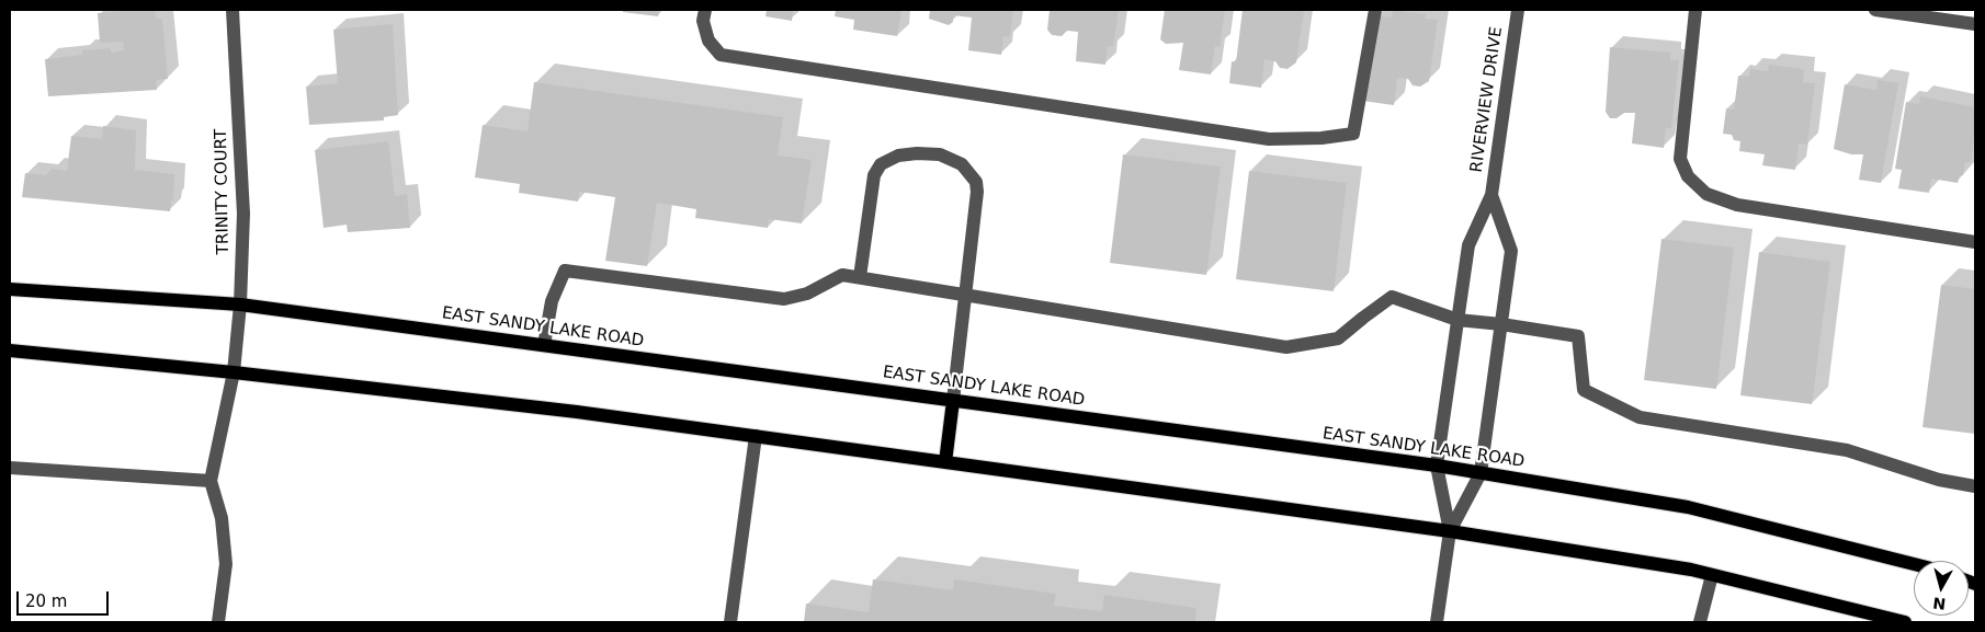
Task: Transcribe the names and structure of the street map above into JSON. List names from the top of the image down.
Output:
{
  "streets": {
    "main road": ["EAST SANDY LAKE ROAD"],
    "street": ["RIVERVIEW DRIVE", "TRINITY COURT"]
  },
  "crossings": [
    ["RIVERVIEW DRIVE", "EAST SANDY LAKE ROAD"],
    ["TRINITY COURT", "EAST SANDY LAKE ROAD"]
  ],
  "scale_bar": "20 m",
  "north": "bottom"
}
